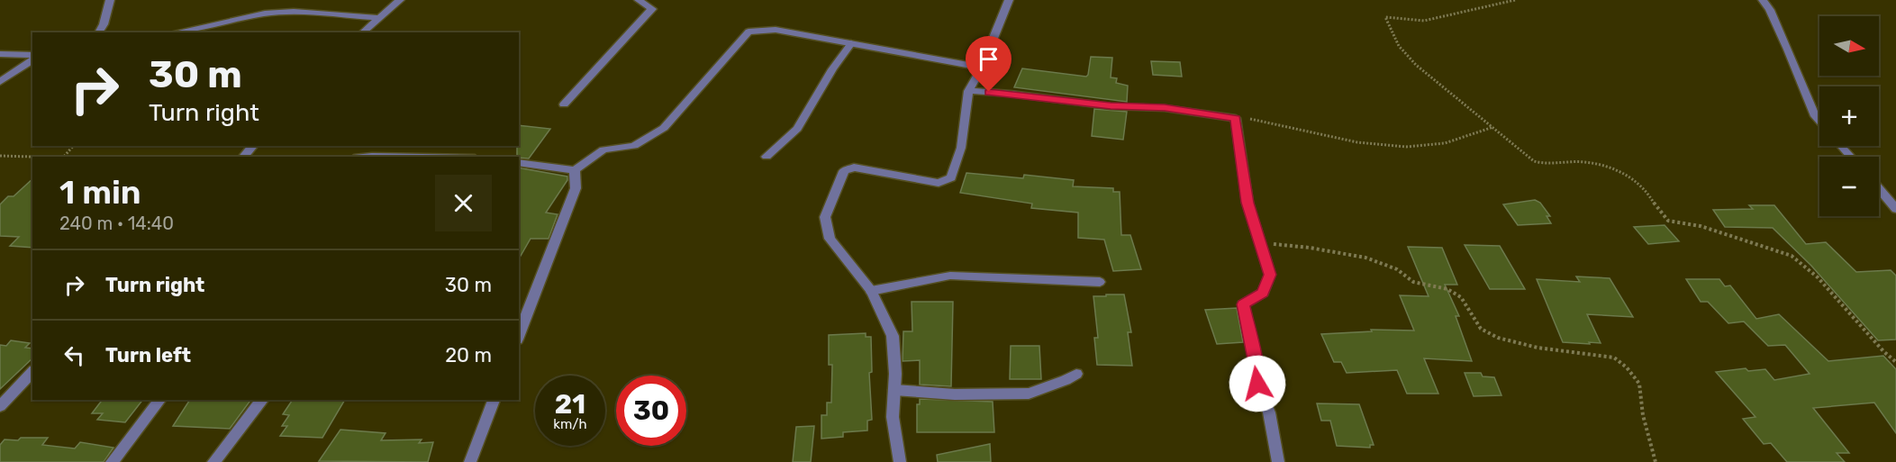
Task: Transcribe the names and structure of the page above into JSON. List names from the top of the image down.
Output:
{
  "north": "right",
  "page": {
    "map_buttons": ["+", "−"],
    "turn": ["30 m", "Turn right"],
    "heading": ["1 min", "240 m · 14:40"],
    "list": [
      {
        "name": "Turn right",
        "value": "30 m"
      },
      {
        "name": "Turn left",
        "value": "20 m"
      }
    ],
    "speed": "21 km/h",
    "limit": "30"
  }
}
